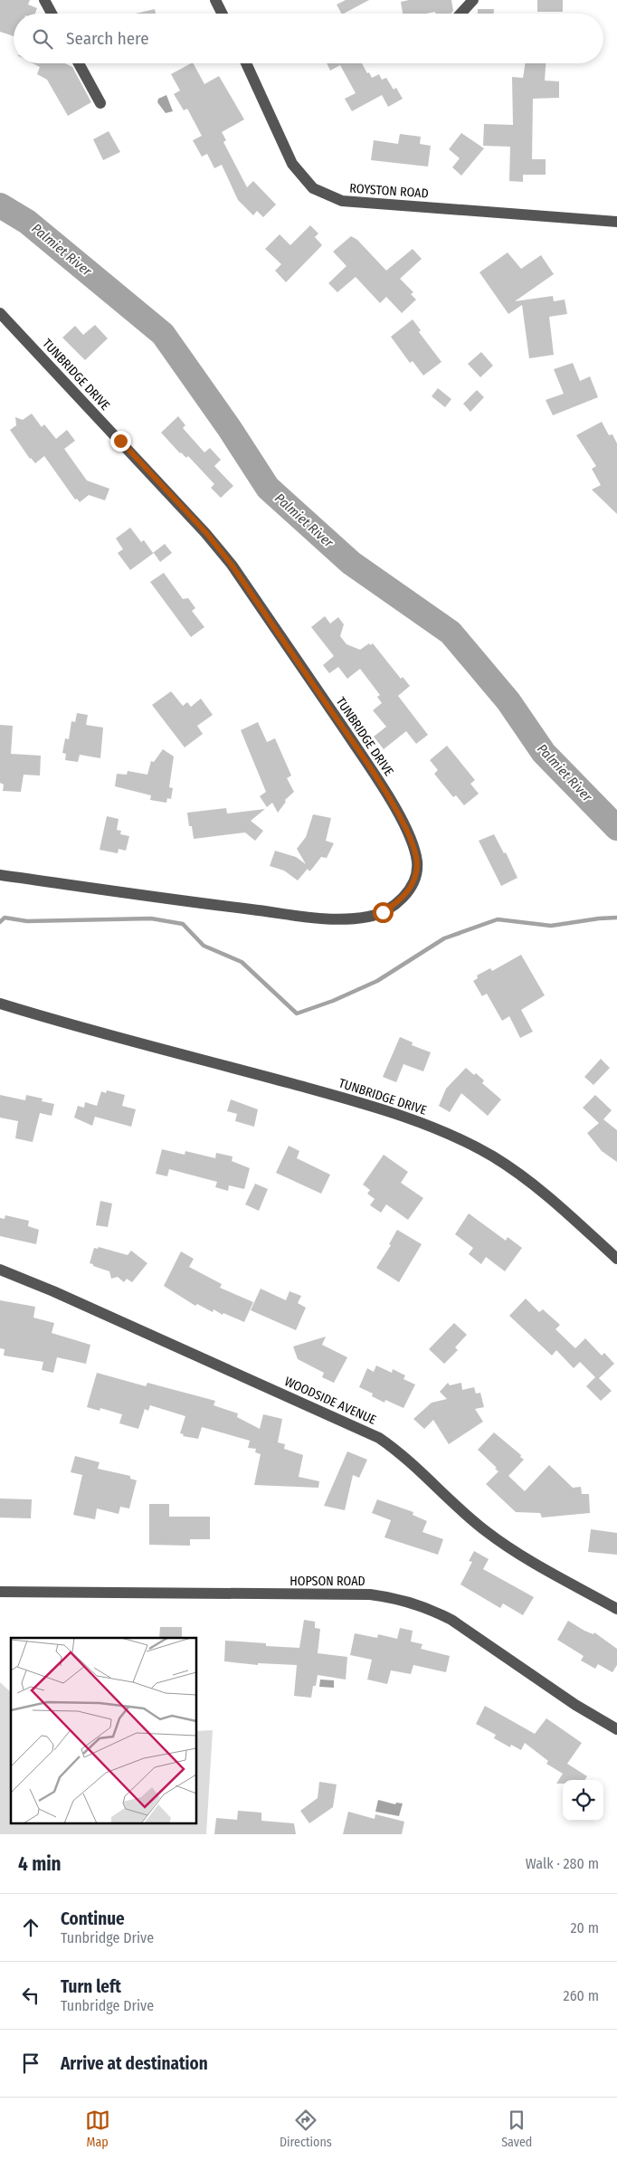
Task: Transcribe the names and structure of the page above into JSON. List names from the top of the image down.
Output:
{
  "streets": {
    "street": [
      "ROYSTON ROAD",
      "TUNBRIDGE DRIVE",
      "WOODSIDE AVENUE",
      "HOPSON ROAD"
    ]
  },
  "water": ["Palmiet River"],
  "page": {
    "search": "Search here",
    "heading": ["4 min", "Walk · 280 m"],
    "list": [
      ["Continue", "Tunbridge Drive", "20 m"],
      ["Turn left", "Tunbridge Drive", "260 m"],
      "Arrive at destination"
    ],
    "nav": ["Map", "Directions", "Saved"]
  }
}
